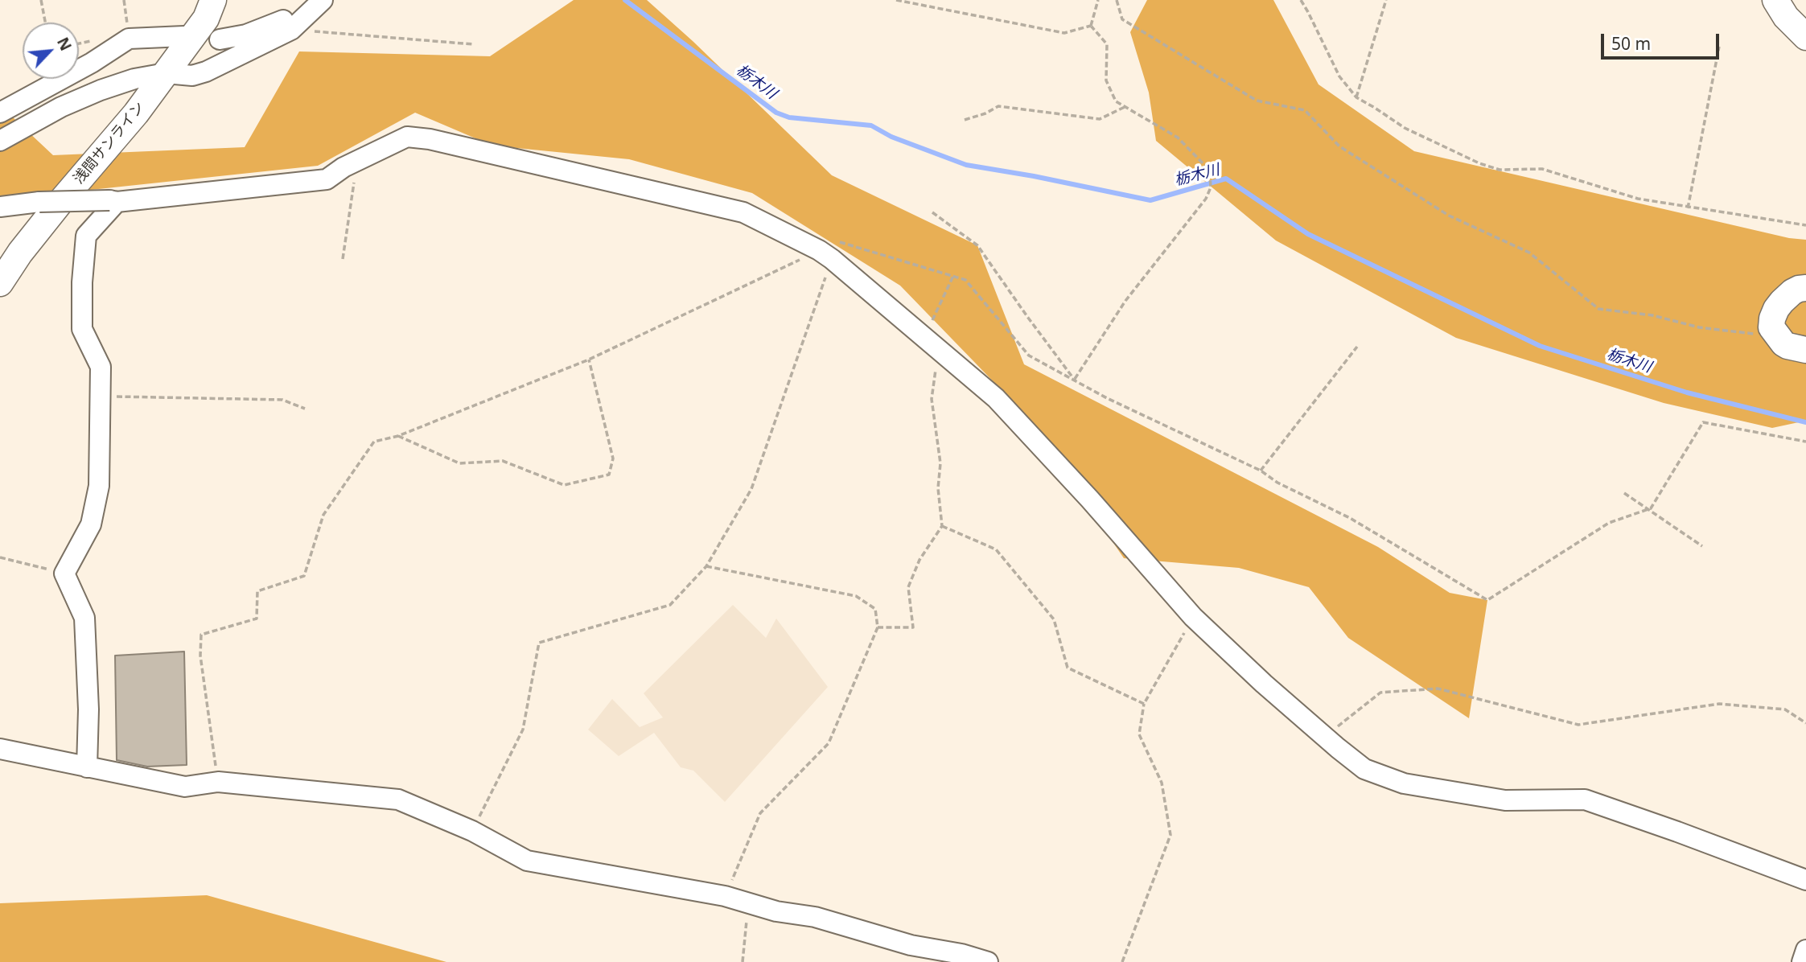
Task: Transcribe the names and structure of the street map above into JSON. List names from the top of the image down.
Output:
{
  "streets": {
    "main road": ["浅間サンライン"]
  },
  "water": ["栃木川"],
  "scale_bar": "50 m",
  "north": "top right"
}
